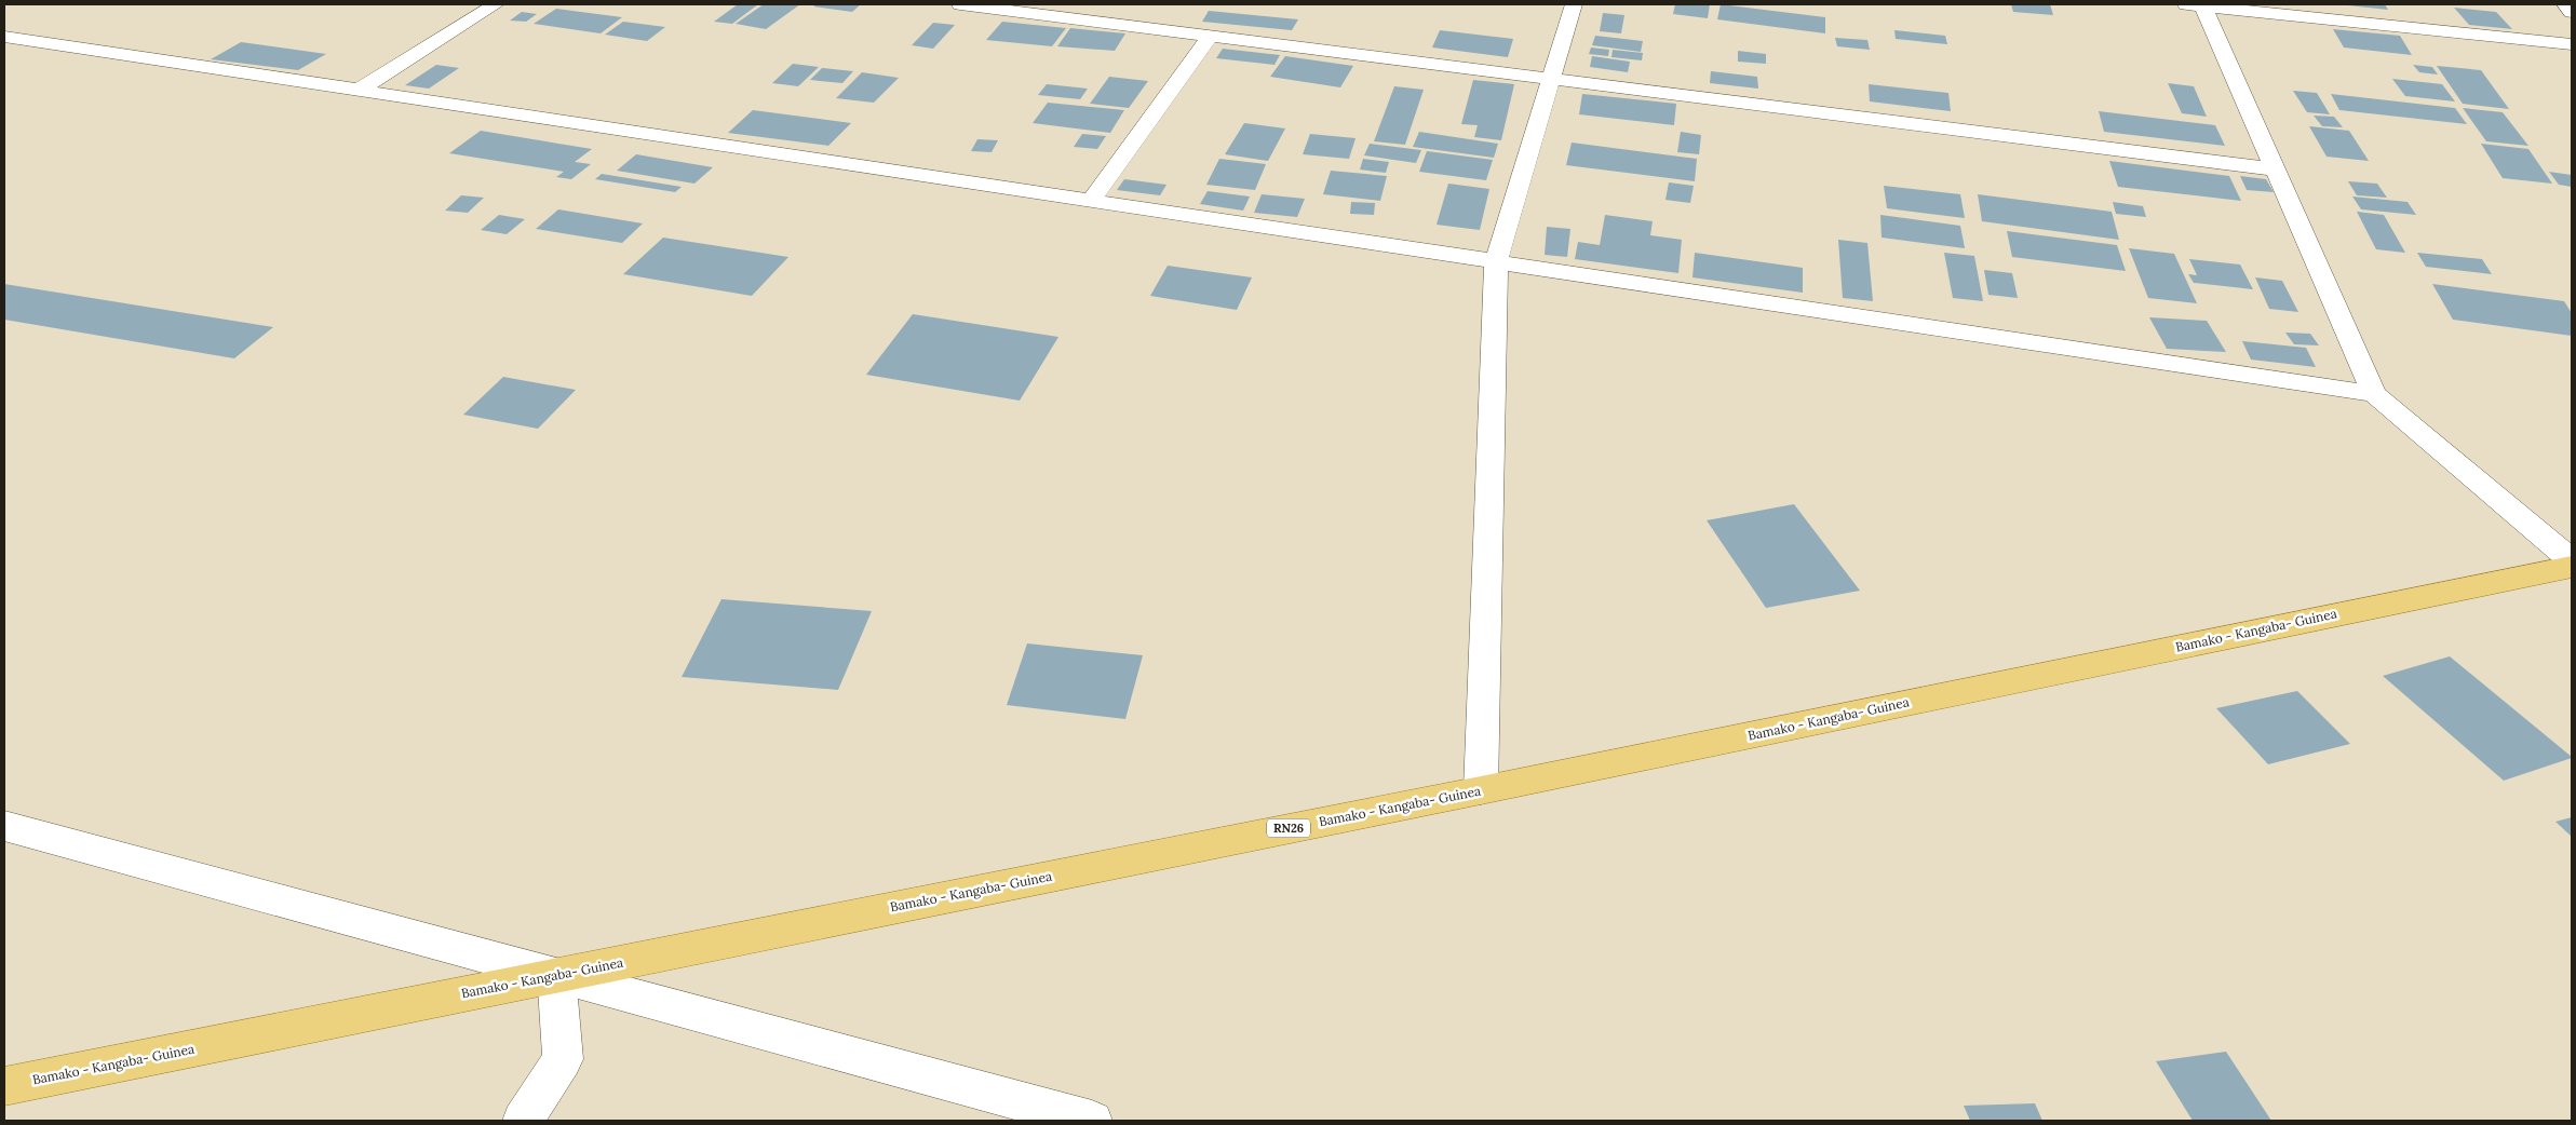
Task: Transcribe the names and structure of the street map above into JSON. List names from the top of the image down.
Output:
{
  "streets": {
    "main road": ["Bamako - Kangaba- Guinea", "RN26"]
  }
}
